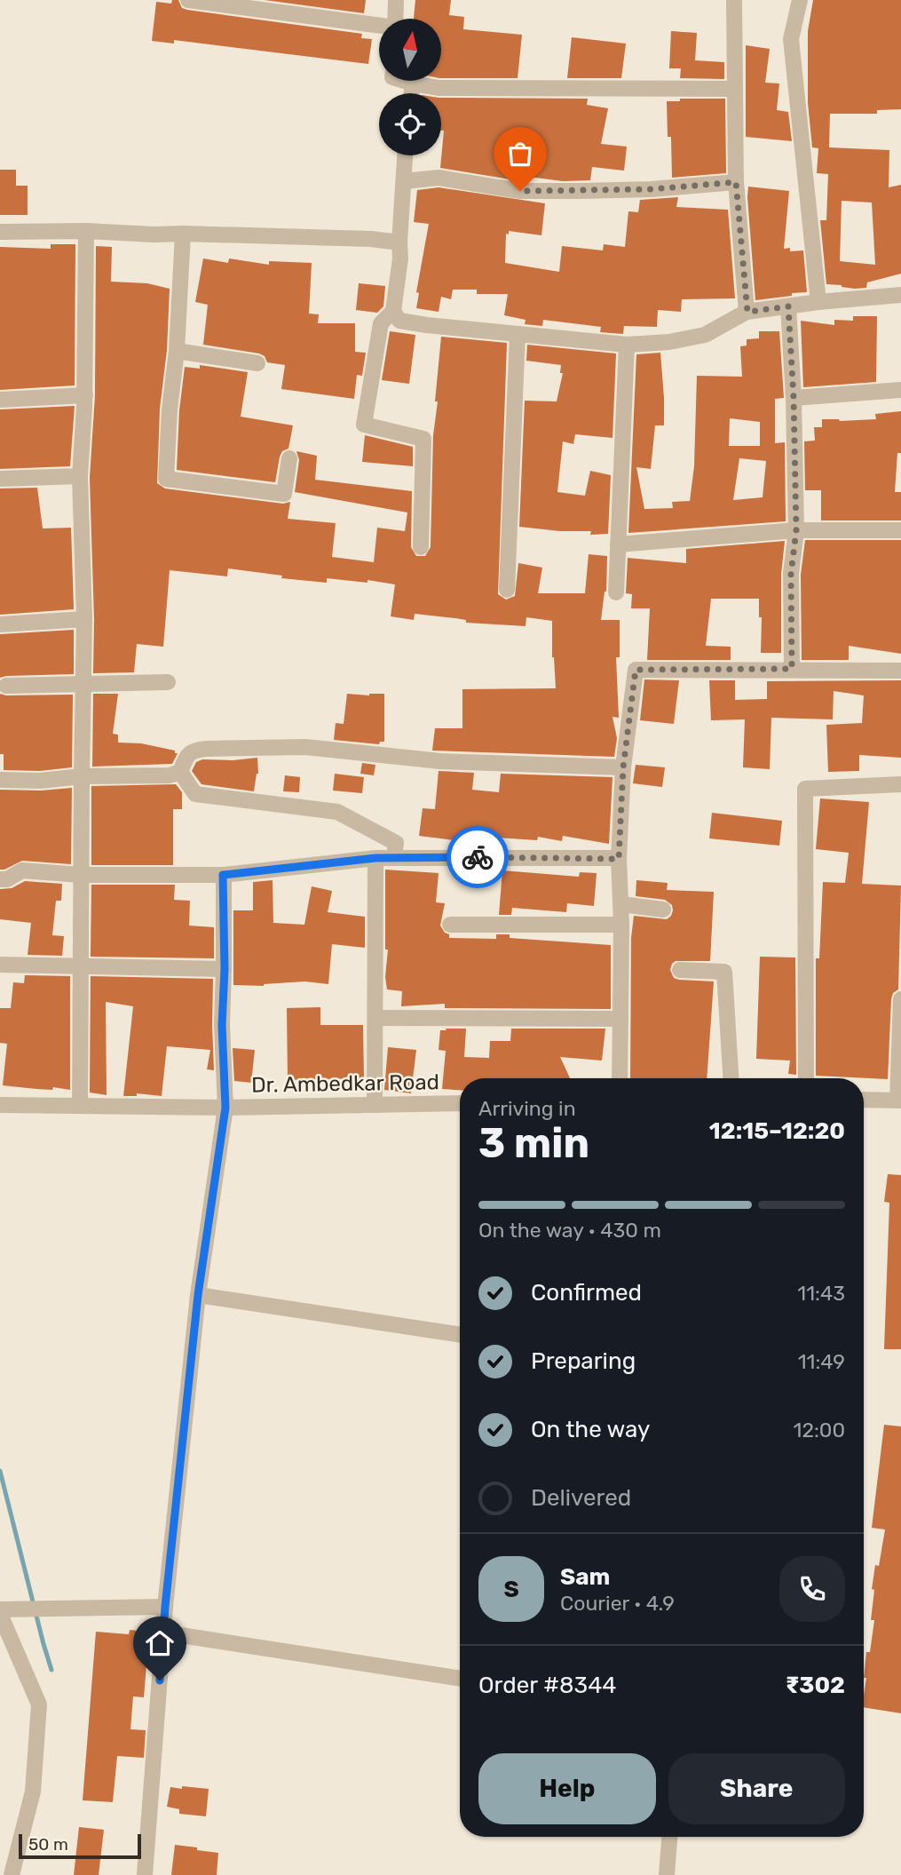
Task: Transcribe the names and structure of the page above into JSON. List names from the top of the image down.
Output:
{
  "streets": {
    "street": ["Dr. Ambedkar Road"]
  },
  "scale_bar": "50 m",
  "north": "top",
  "page": {
    "heading": ["3 min", "Arriving in", "12:15–12:20"],
    "panel": [
      "Sam",
      "Courier · 4.9",
      "Order #8344",
      "₹302"
    ],
    "bar": "On the way · 430 m",
    "list": [
      ["Confirmed", "11:43"],
      ["Preparing", "11:49"],
      ["On the way", "12:00"],
      "Delivered"
    ],
    "round": "S",
    "buttons": ["Help", "Share"],
    "scale": "50 m"
  }
}
